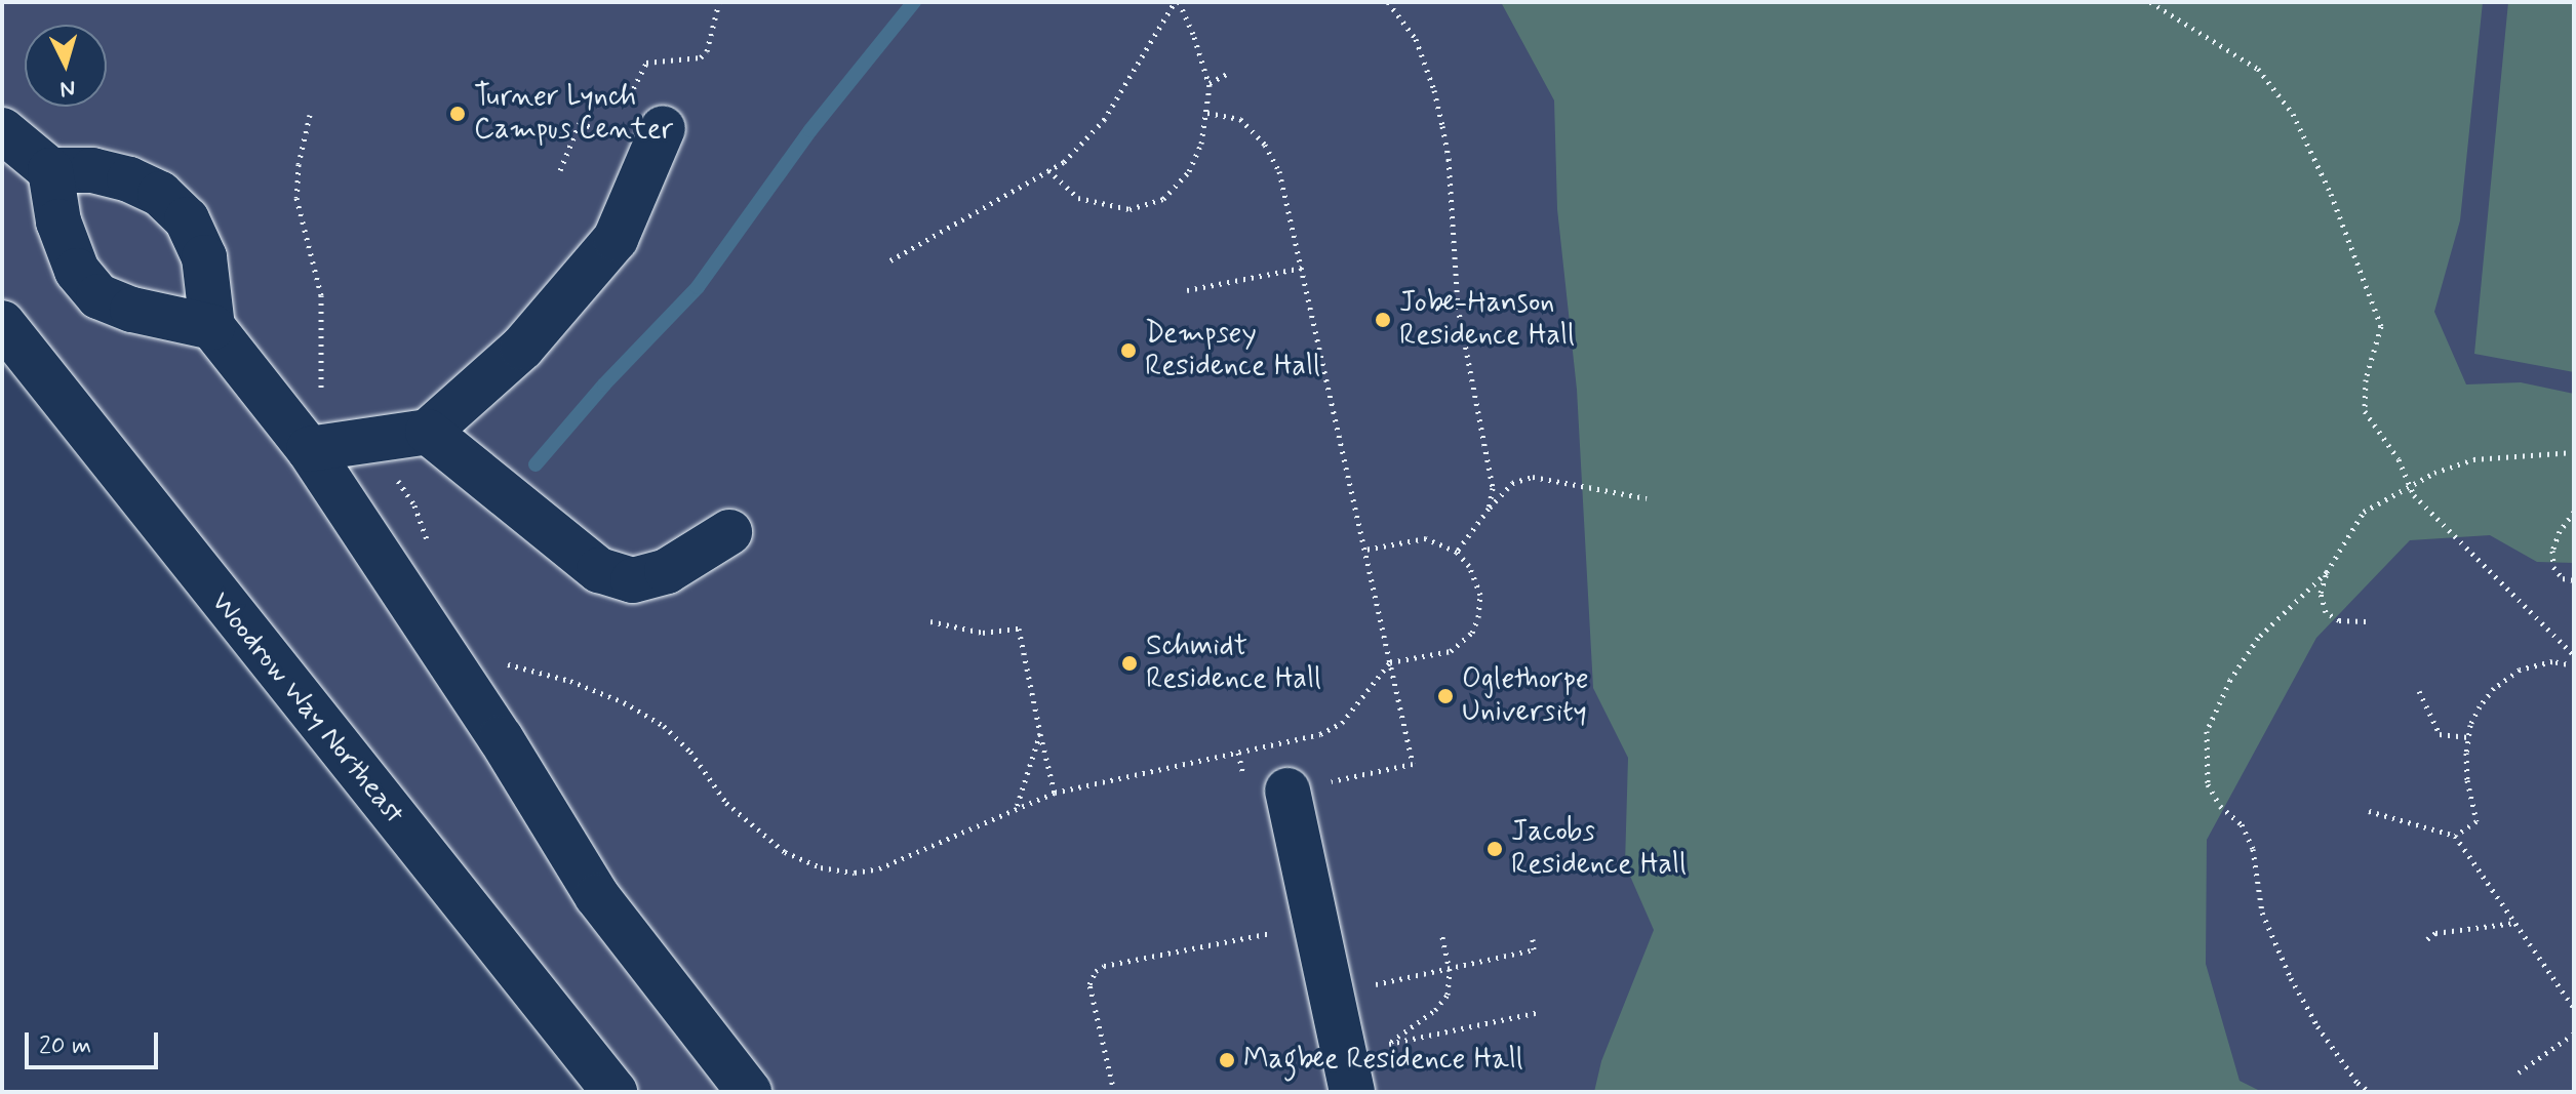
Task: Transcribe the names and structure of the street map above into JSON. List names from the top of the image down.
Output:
{
  "streets": {
    "street": ["Woodrow Way Northeast"]
  },
  "places": [
    "Turner Lynch Campus Center",
    "Jobe-Hanson Residence Hall",
    "Dempsey Residence Hall",
    "Schmidt Residence Hall",
    "Oglethorpe University",
    "Jacobs Residence Hall",
    "Magbee Residence Hall"
  ],
  "scale_bar": "20 m",
  "north": "bottom"
}
